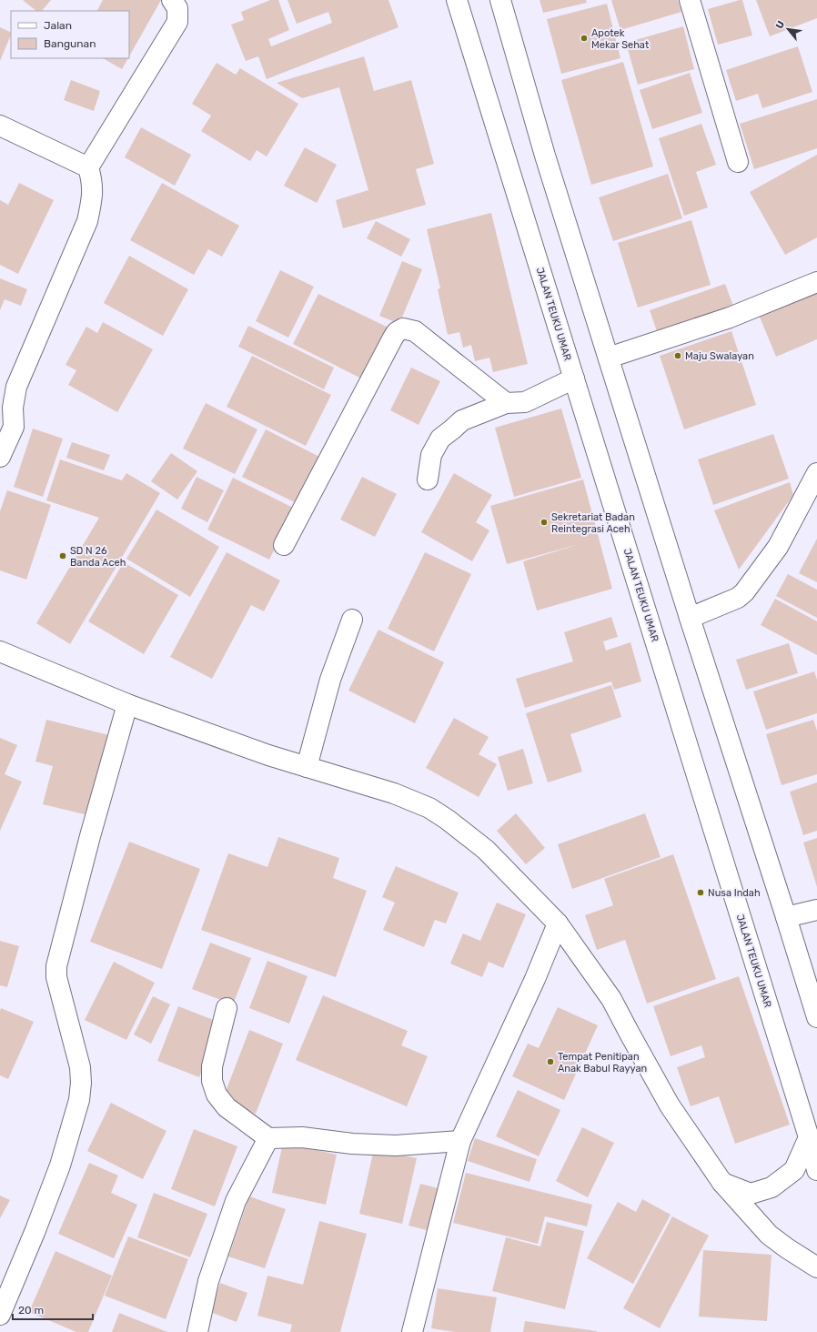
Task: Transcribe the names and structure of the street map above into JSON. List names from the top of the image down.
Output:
{
  "streets": {
    "main road": ["JALAN TEUKU UMAR"]
  },
  "places": [
    "Apotek Mekar Sehat",
    "Maju Swalayan",
    "Sekretariat Badan Reintegrasi Aceh",
    "SD N 26 Banda Aceh",
    "Nusa Indah",
    "Tempat Penitipan Anak Babul Rayyan"
  ],
  "legend": ["Jalan", "Bangunan"],
  "scale_bar": "20 m",
  "north": "top left"
}
